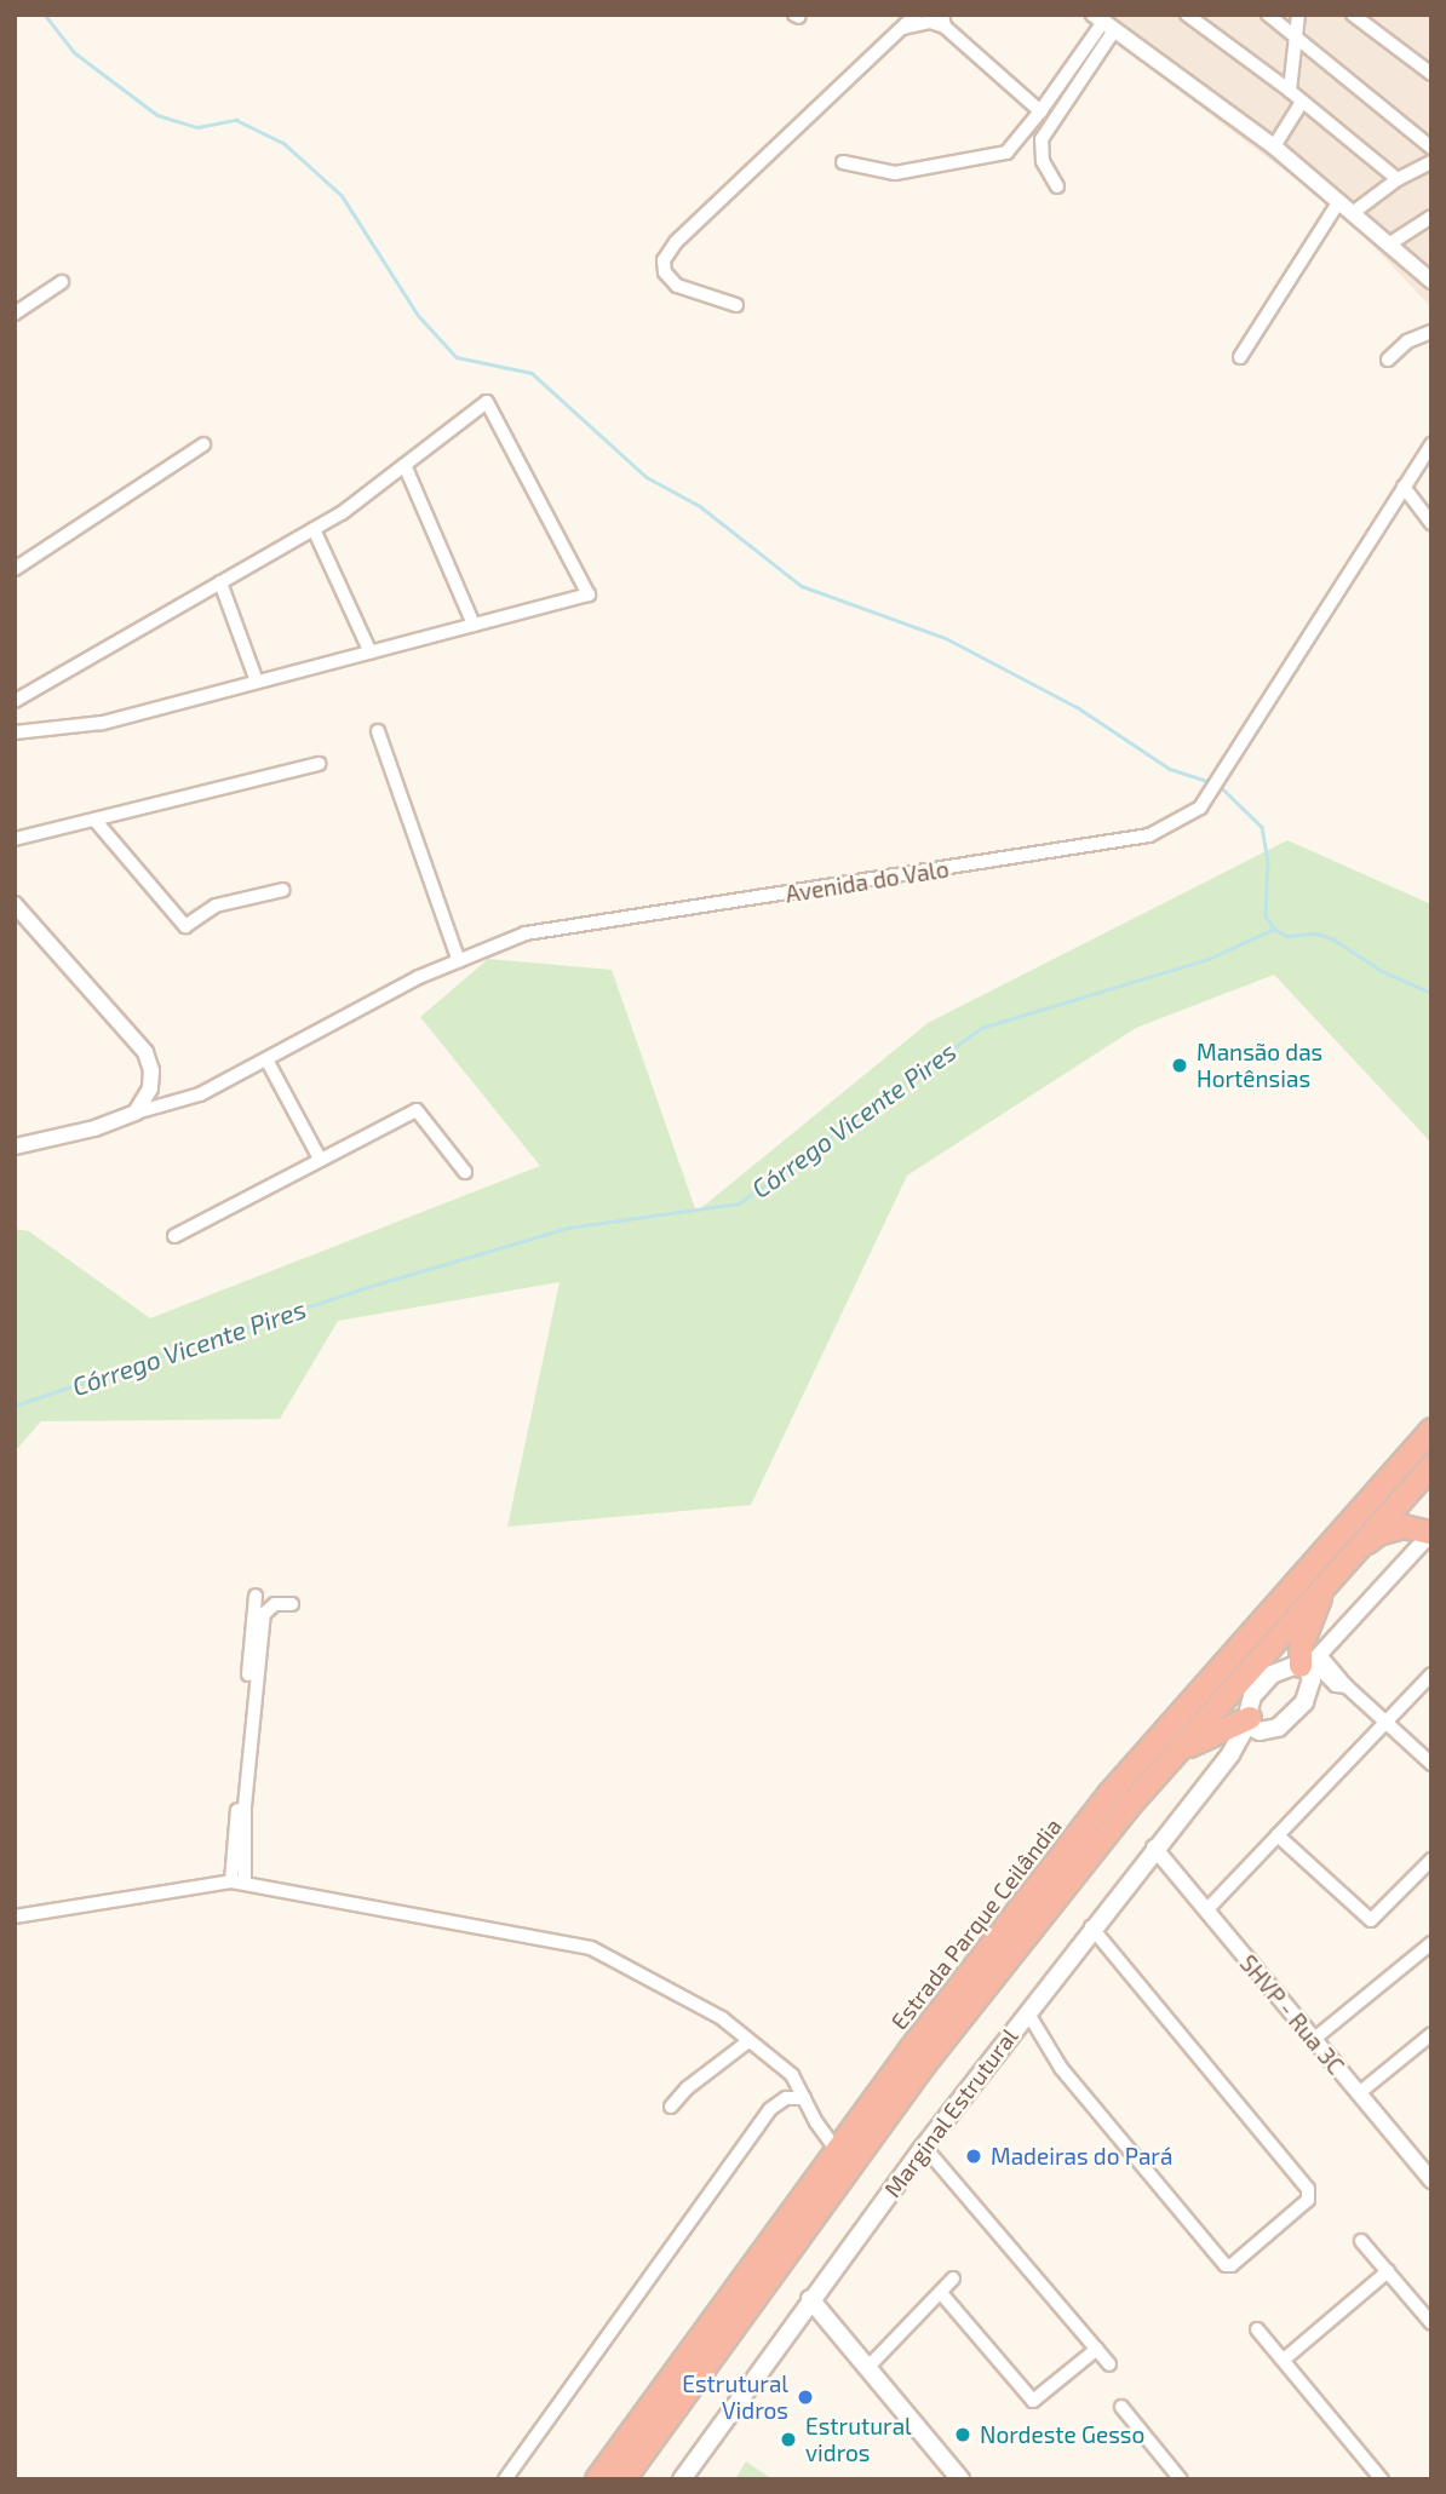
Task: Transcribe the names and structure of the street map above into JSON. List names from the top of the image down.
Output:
{
  "streets": {
    "highway": ["Estrada Parque Ceilândia"],
    "main road": ["Marginal Estrutural"],
    "street": ["Avenida do Valo", "SHVP - Rua 3C"]
  },
  "crossings": [
    ["SHVP - Rua 3C", "Marginal Estrutural"]
  ],
  "water": ["Córrego Vicente Pires"],
  "places": [
    "Mansão das Hortênsias",
    "Madeiras do Pará",
    "Estrutural Vidros",
    "Nordeste Gesso",
    "Estrutural vidros"
  ]
}
